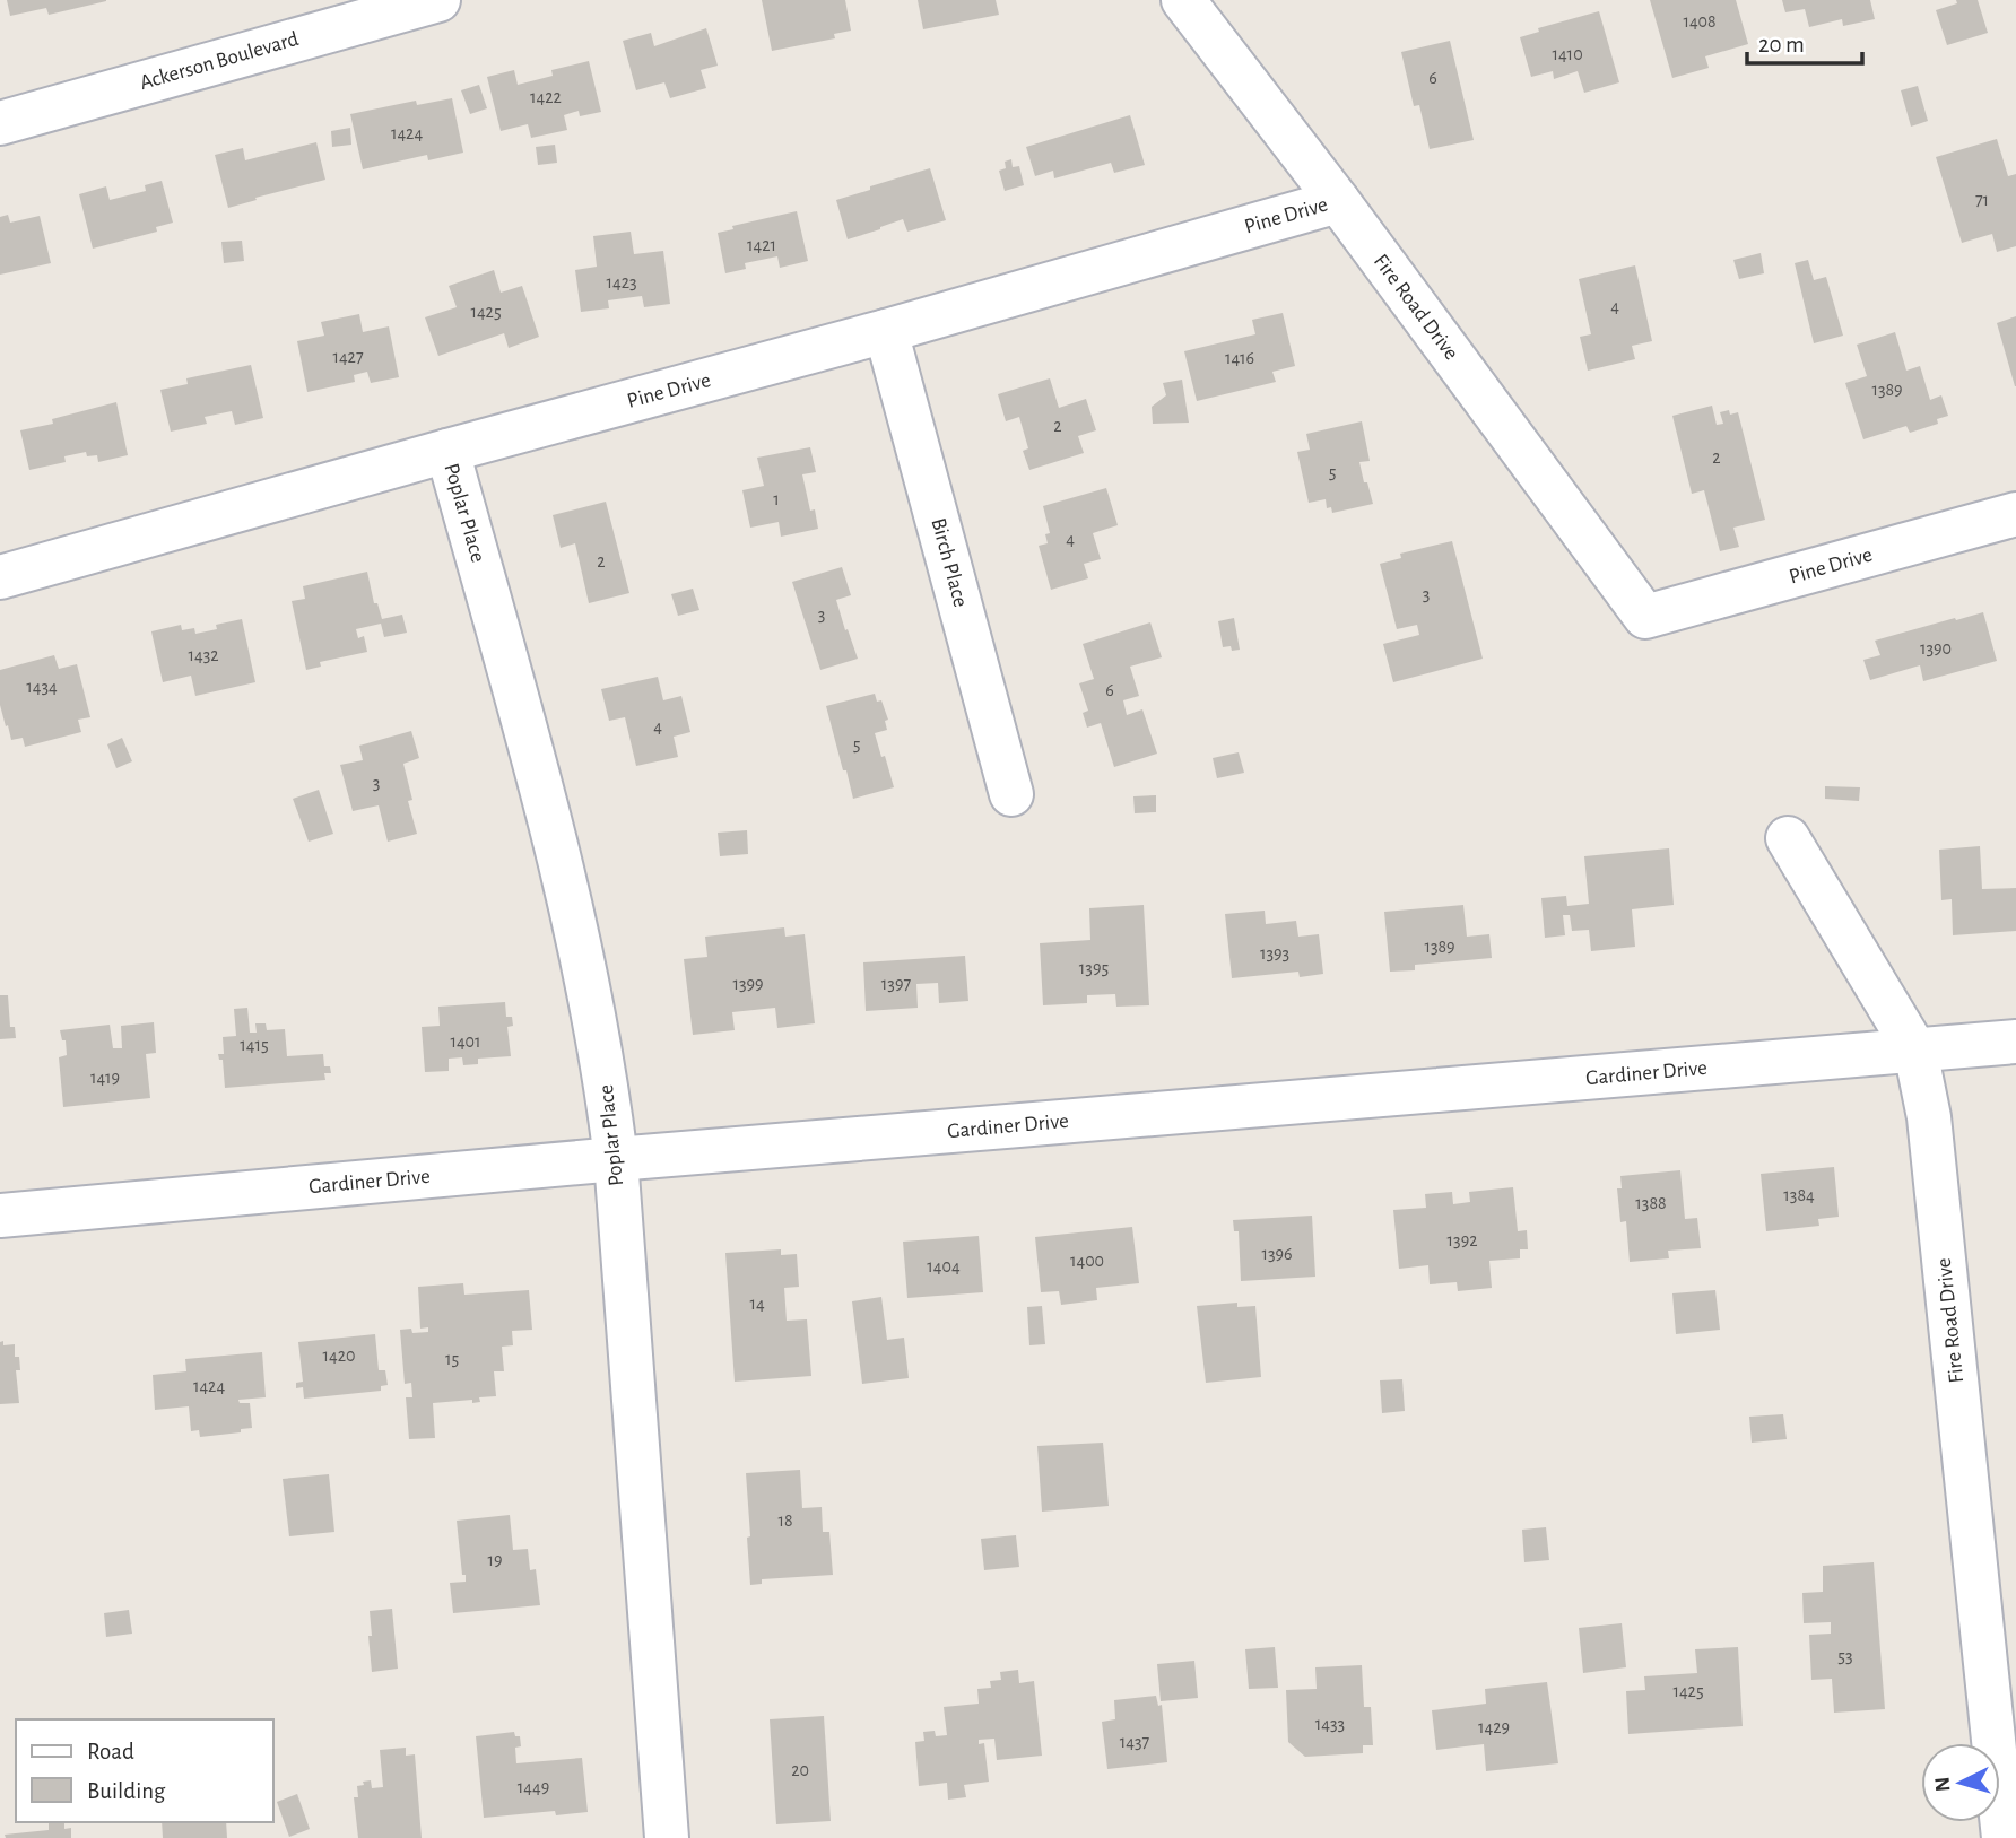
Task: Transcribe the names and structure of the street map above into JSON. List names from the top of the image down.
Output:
{
  "streets": {
    "street": [
      "Ackerson Boulevard",
      "Pine Drive",
      "Fire Road Drive",
      "Poplar Place",
      "Birch Place",
      "Gardiner Drive"
    ]
  },
  "crossings": [
    ["Pine Drive", "Fire Road Drive"],
    ["Pine Drive", "Poplar Place"],
    ["Pine Drive", "Birch Place"],
    ["Fire Road Drive", "Gardiner Drive"],
    ["Poplar Place", "Gardiner Drive"]
  ],
  "house_numbers": [
    "1408",
    "1410",
    "6",
    "1422",
    "1424",
    "71",
    "1421",
    "1423",
    "4",
    "1425",
    "1427",
    "1416",
    "1389",
    "2",
    "2",
    "5",
    "1",
    "4",
    "2",
    "3",
    "3",
    "1390",
    "1432",
    "1434",
    "6",
    "4",
    "5",
    "3",
    "1389",
    "1393",
    "1395",
    "1399",
    "1397",
    "1401",
    "1415",
    "1419",
    "1384",
    "1388",
    "1392",
    "1396",
    "1400",
    "1404",
    "14",
    "1420",
    "15",
    "1424",
    "18",
    "19",
    "53",
    "1425",
    "1433",
    "1429",
    "1437",
    "20",
    "1449"
  ],
  "legend": ["Road", "Building"],
  "scale_bar": "20 m",
  "north": "left"
}
